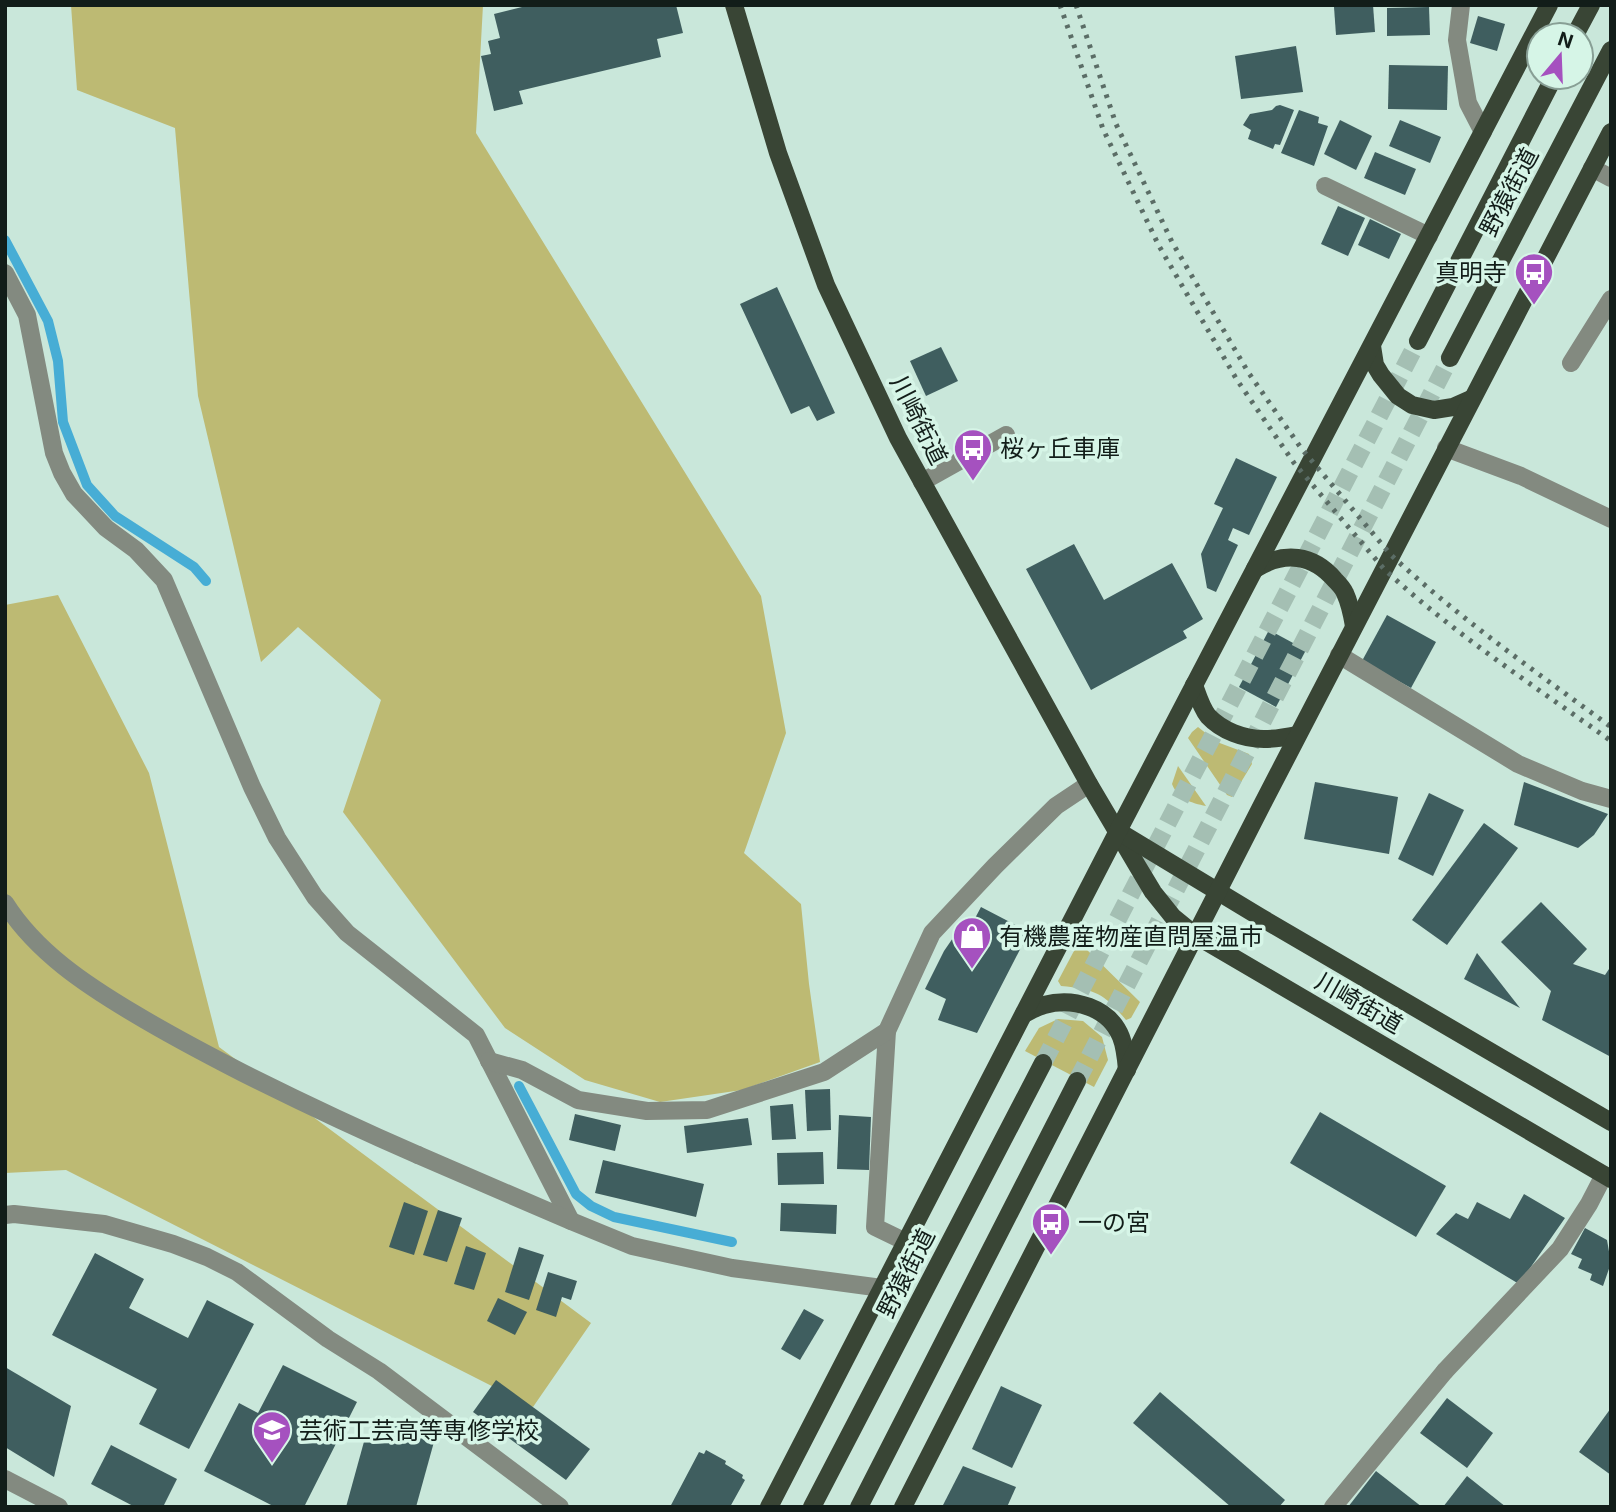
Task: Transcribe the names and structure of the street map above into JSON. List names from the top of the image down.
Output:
{
  "streets": {
    "main road": ["野猿街道", "川崎街道"]
  },
  "places": {
    "bus stop": ["真明寺", "桜ヶ丘車庫", "一の宮"],
    "shop": ["有機農産物産直問屋温市"],
    "school or university": ["芸術工芸高等専修学校"]
  },
  "north": "top"
}
